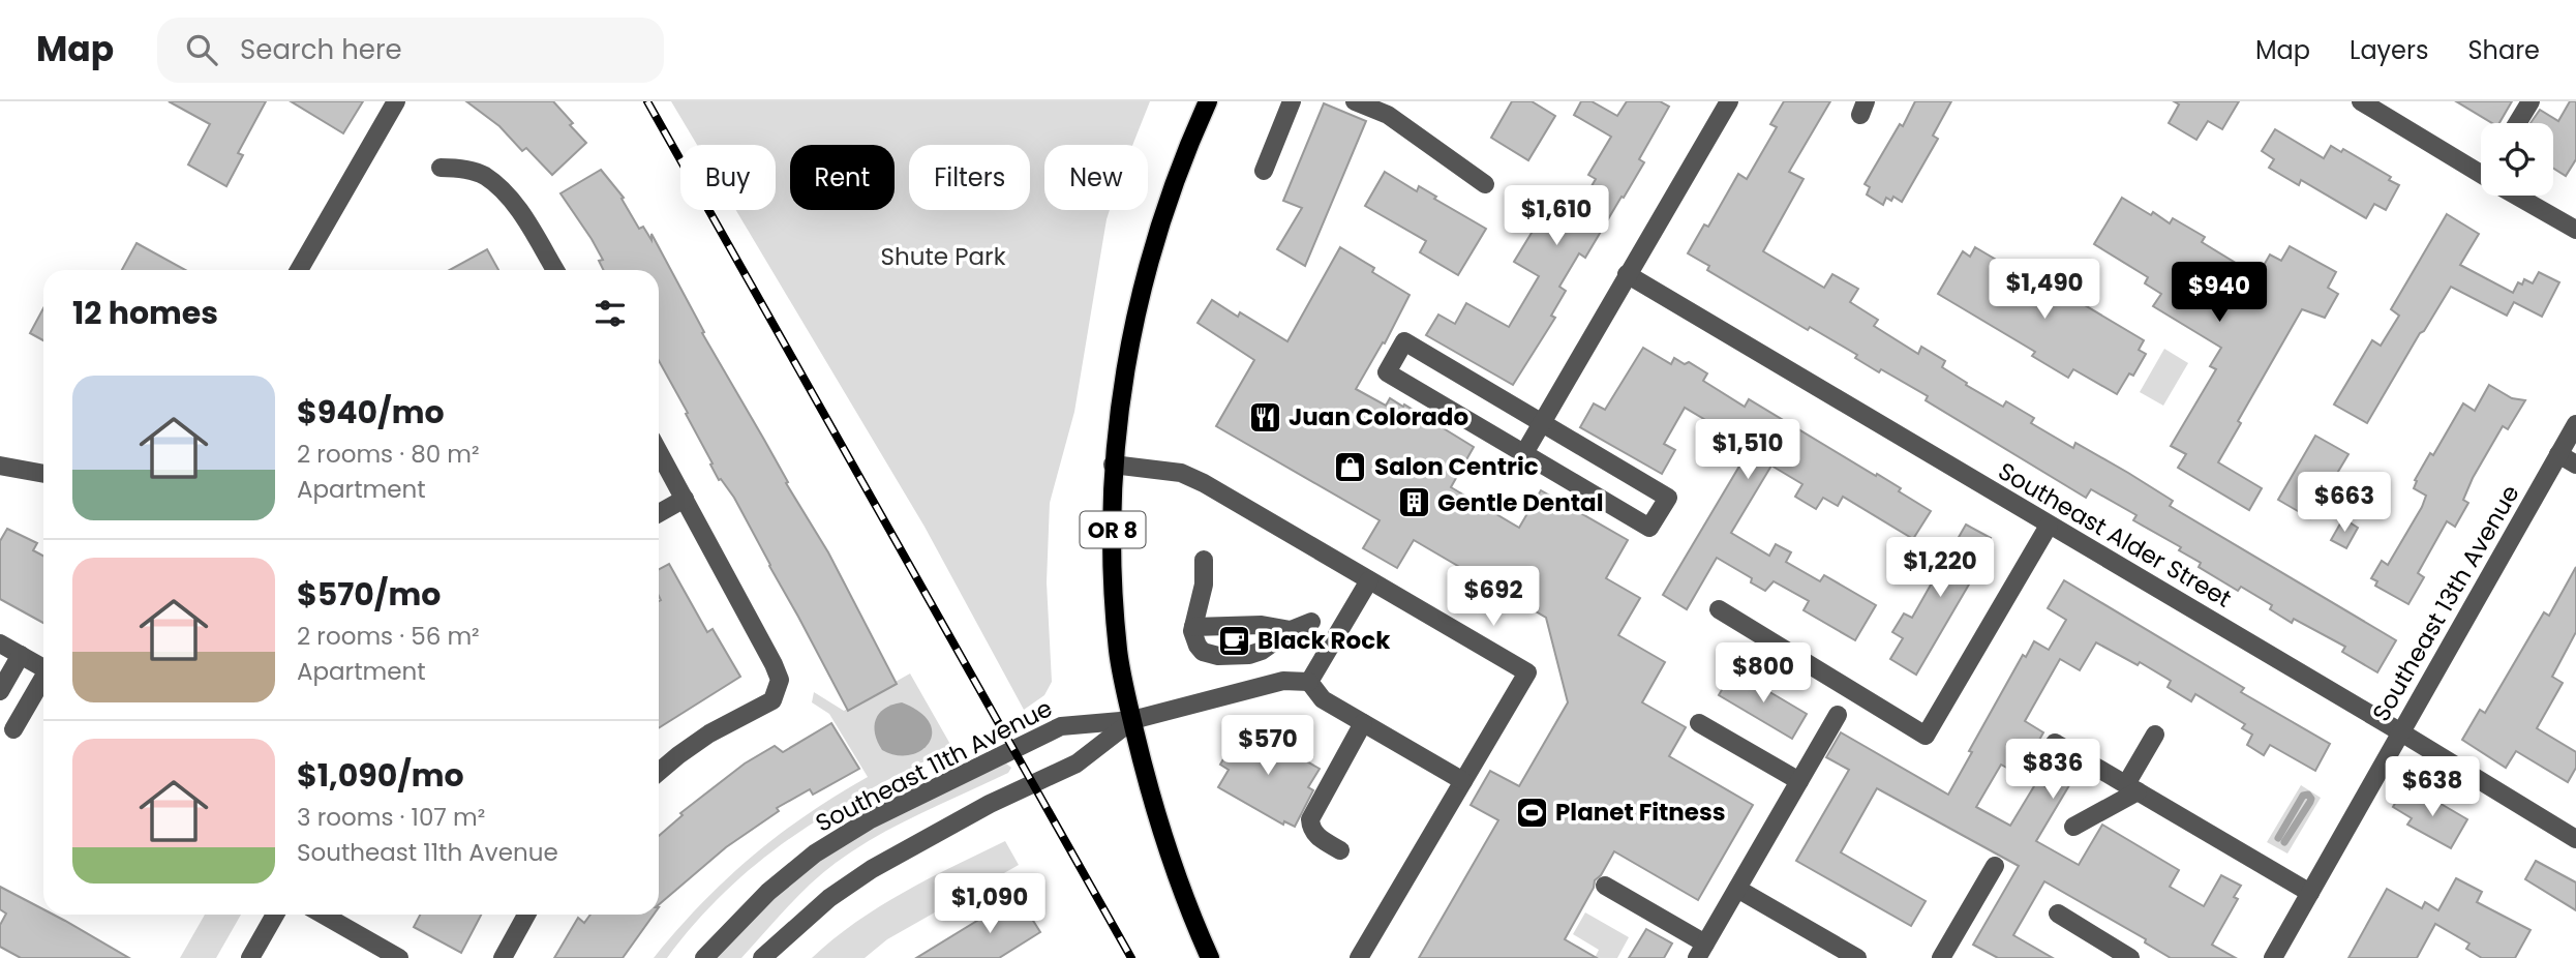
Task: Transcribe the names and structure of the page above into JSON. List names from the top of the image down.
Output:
{
  "streets": {
    "main road": ["OR 8"],
    "street": ["Southeast Alder Street", "Southeast 13th Avenue", "Southeast 11th Avenue"]
  },
  "crossings": [
    ["OR 8", "Southeast 11th Avenue"],
    ["Southeast Alder Street", "Southeast 13th Avenue"]
  ],
  "parks": ["Shute Park"],
  "places": {
    "restaurant": ["Juan Colorado"],
    "shop": ["Salon Centric"],
    "building": ["Gentle Dental"],
    "cafe": ["Black Rock"],
    "sports": ["Planet Fitness"]
  },
  "page": {
    "header": "Map",
    "search": "Search here",
    "nav": ["Map", "Layers", "Share"],
    "chip": [
      "Buy",
      "Rent",
      "Filters",
      "New"
    ],
    "price": [
      "$1,610",
      "$1,490",
      "$940",
      "$1,510",
      "$663",
      "$1,220",
      "$692",
      "$800",
      "$570",
      "$836",
      "$638",
      "$1,090"
    ],
    "heading": "12 homes",
    "list": [
      {
        "name": "$940/mo",
        "note": "2 rooms · 80 m² · Apartment"
      },
      {
        "name": "$570/mo",
        "note": "2 rooms · 56 m² · Apartment"
      },
      {
        "name": "$1,090/mo",
        "note": "3 rooms · 107 m² · Southeast 11th Avenue"
      }
    ]
  }
}
